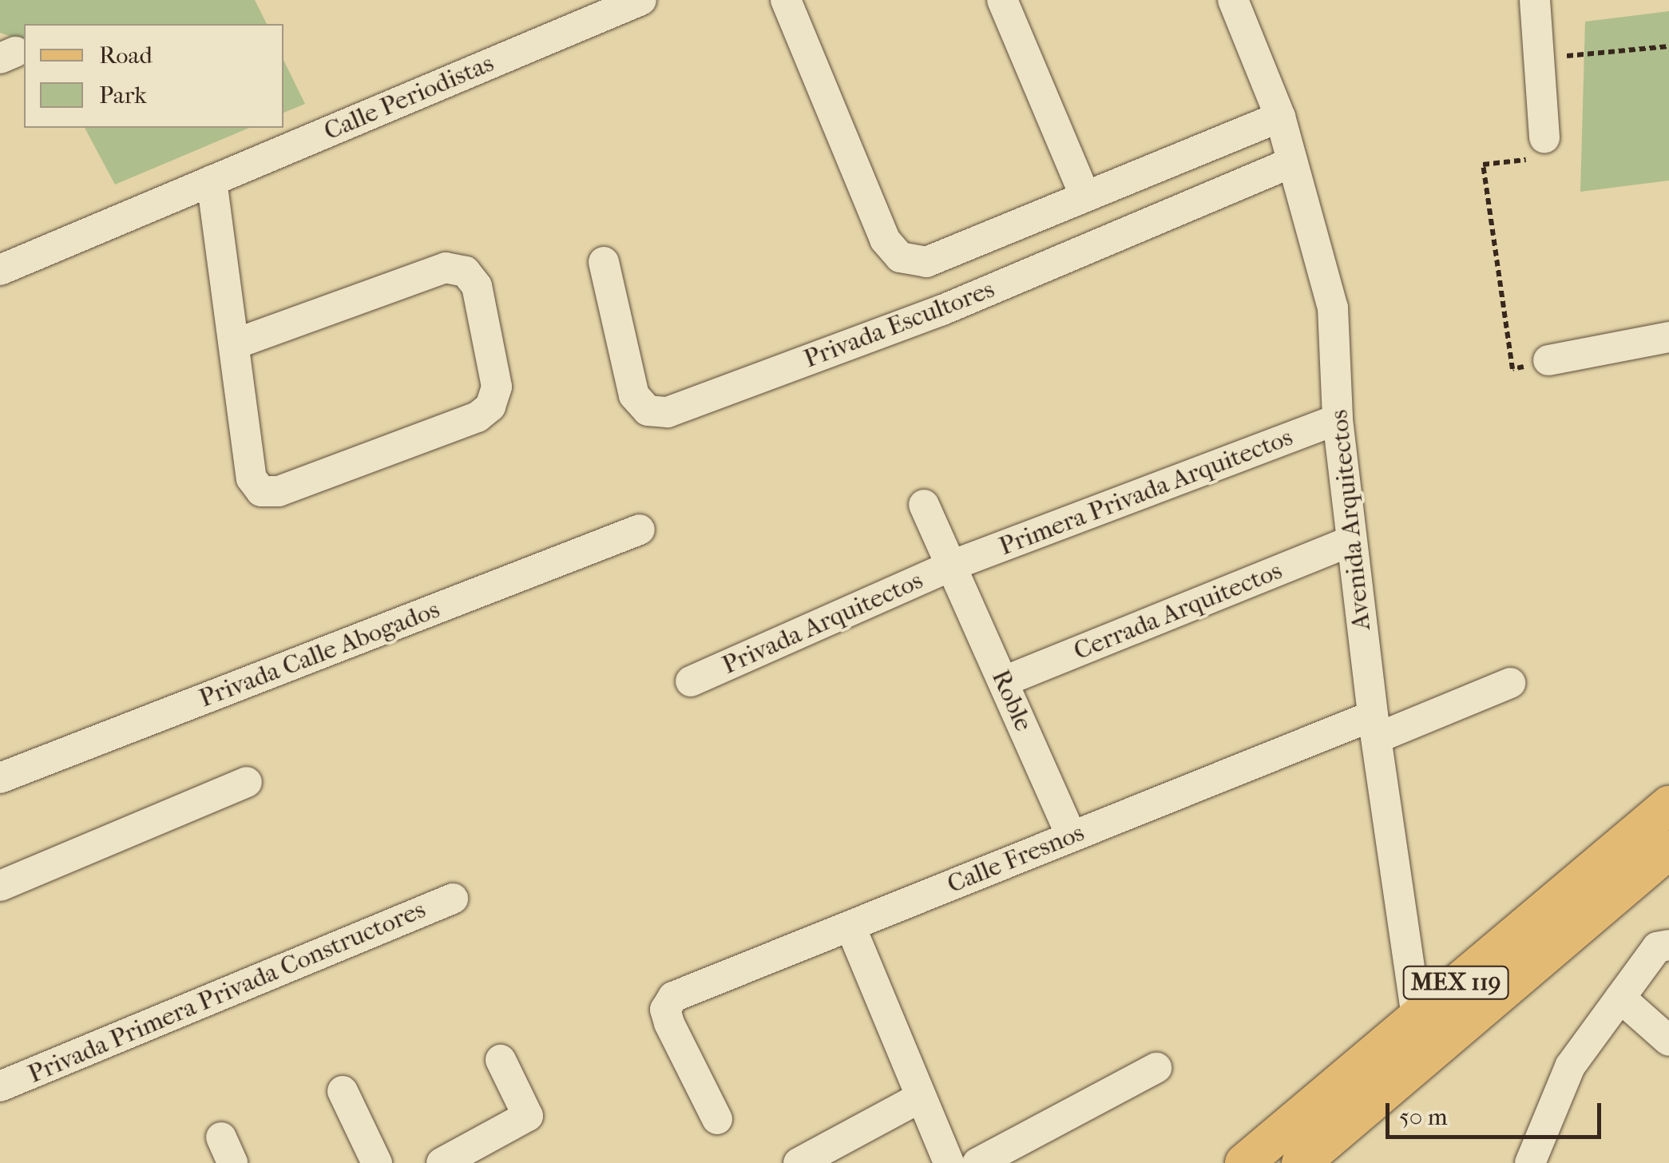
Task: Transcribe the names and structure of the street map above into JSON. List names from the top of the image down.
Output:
{
  "streets": {
    "main road": ["MEX 119"],
    "street": [
      "Calle Periodistas",
      "Privada Escultores",
      "Primera Privada Arquitectos",
      "Avenida Arquitectos",
      "Cerrada Arquitectos",
      "Privada Arquitectos",
      "Privada Calle Abogados",
      "Roble",
      "Calle Fresnos",
      "Privada Primera Privada Constructores"
    ]
  },
  "crossings": [
    ["Privada Escultores", "Avenida Arquitectos"],
    ["Primera Privada Arquitectos", "Avenida Arquitectos"],
    ["Primera Privada Arquitectos", "Privada Arquitectos"],
    ["Primera Privada Arquitectos", "Roble"],
    ["Avenida Arquitectos", "Cerrada Arquitectos"],
    ["Avenida Arquitectos", "Calle Fresnos"],
    ["Avenida Arquitectos", "MEX 119"],
    ["Cerrada Arquitectos", "Roble"],
    ["Privada Arquitectos", "Roble"],
    ["Roble", "Calle Fresnos"]
  ],
  "legend": ["Road", "Park"],
  "scale_bar": "50 m"
}
